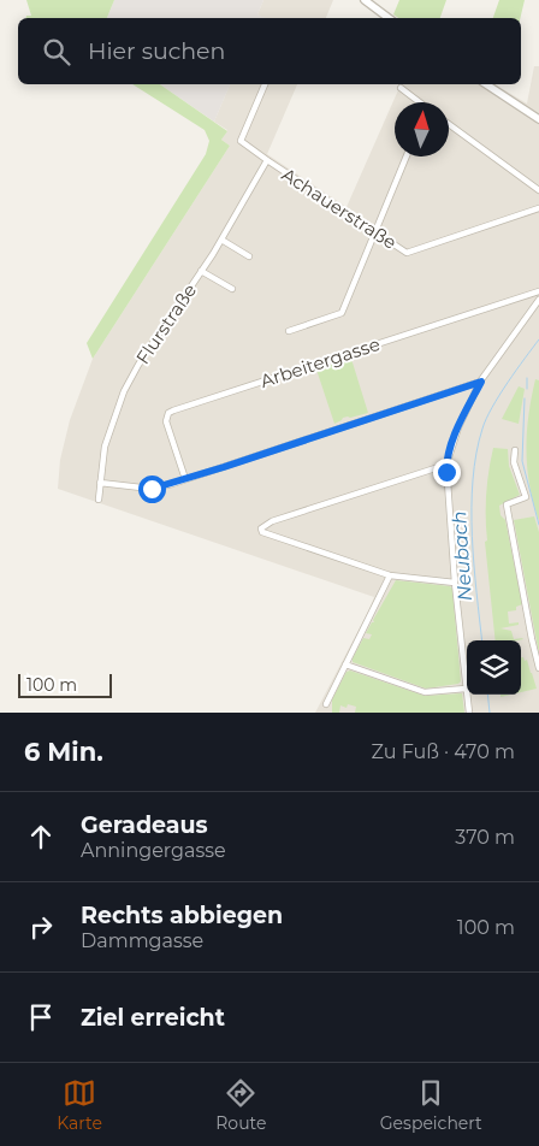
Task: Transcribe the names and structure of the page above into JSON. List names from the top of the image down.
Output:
{
  "streets": {
    "street": ["Achauerstraße", "Flurstraße", "Arbeitergasse"]
  },
  "crossings": [
    ["Achauerstraße", "Flurstraße"]
  ],
  "water": ["Neubach"],
  "scale_bar": "100 m",
  "north": "top",
  "page": {
    "search": "Hier suchen",
    "scale": "100 m",
    "heading": ["6 Min.", "Zu Fuß · 470 m"],
    "list": [
      ["Geradeaus", "Anningergasse", "370 m"],
      ["Rechts abbiegen", "Dammgasse", "100 m"],
      "Ziel erreicht"
    ],
    "nav": ["Karte", "Route", "Gespeichert"]
  }
}
